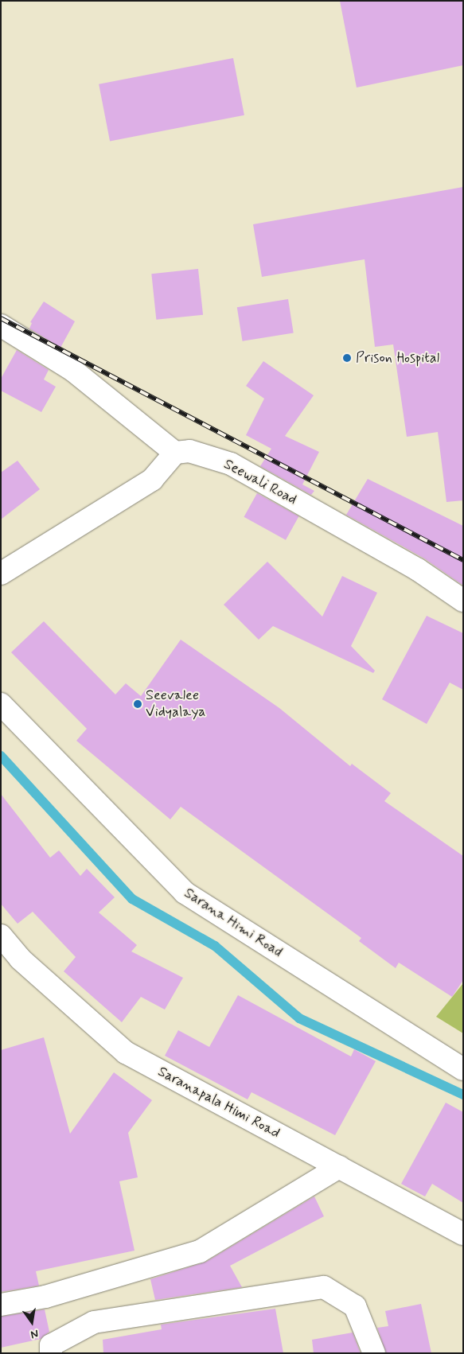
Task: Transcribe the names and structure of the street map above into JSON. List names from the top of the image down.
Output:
{
  "streets": {
    "street": ["Seewali Road", "Sarana Himi Road", "Saranapala Himi Road"]
  },
  "places": ["Prison Hospital", "Seevalee Vidyalaya"],
  "north": "bottom"
}
